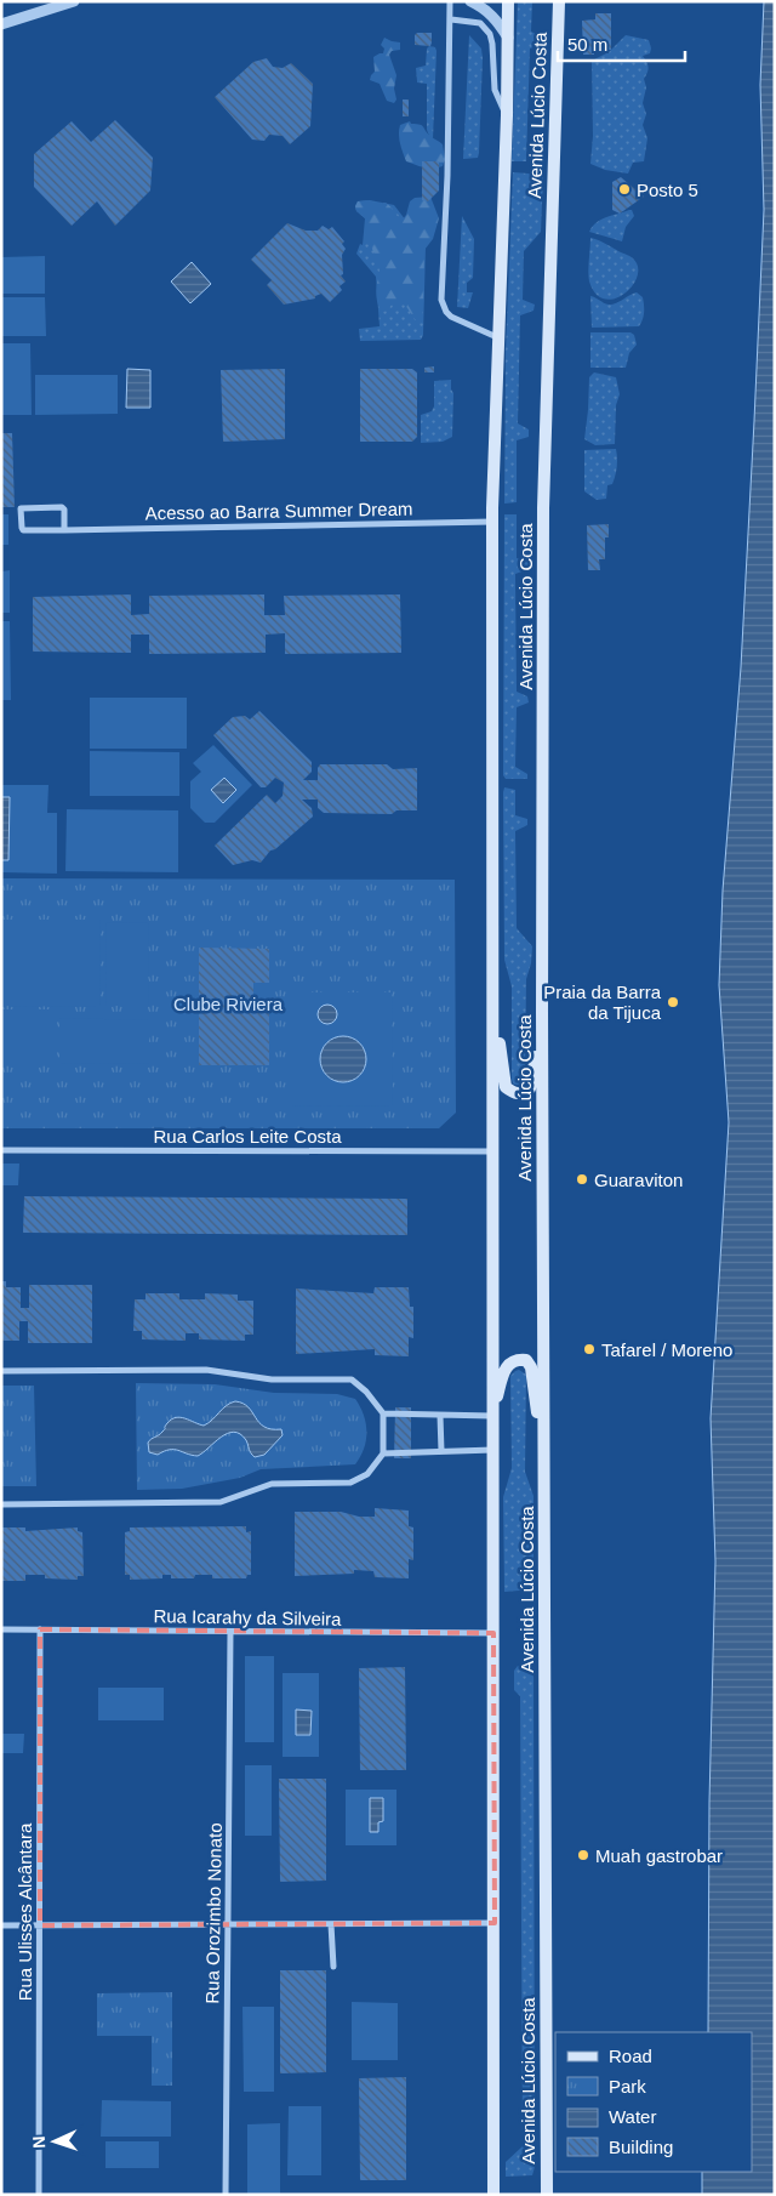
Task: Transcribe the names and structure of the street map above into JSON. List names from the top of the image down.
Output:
{
  "streets": {
    "main road": ["Avenida Lúcio Costa"],
    "street": [
      "Acesso ao Barra Summer Dream",
      "Rua Carlos Leite Costa",
      "Rua Icarahy da Silveira",
      "Rua Ulisses Alcântara",
      "Rua Orozimbo Nonato"
    ]
  },
  "crossings": [
    ["Avenida Lúcio Costa", "Acesso ao Barra Summer Dream"],
    ["Avenida Lúcio Costa", "Rua Carlos Leite Costa"],
    ["Avenida Lúcio Costa", "Rua Icarahy da Silveira"],
    ["Rua Icarahy da Silveira", "Rua Ulisses Alcântara"],
    ["Rua Icarahy da Silveira", "Rua Orozimbo Nonato"]
  ],
  "parks": ["Clube Riviera"],
  "places": [
    "Posto 5",
    "Praia da Barra da Tijuca",
    "Guaraviton",
    "Tafarel / Moreno",
    "Muah gastrobar"
  ],
  "legend": [
    "Road",
    "Park",
    "Water",
    "Building"
  ],
  "scale_bar": "50 m",
  "north": "left"
}
